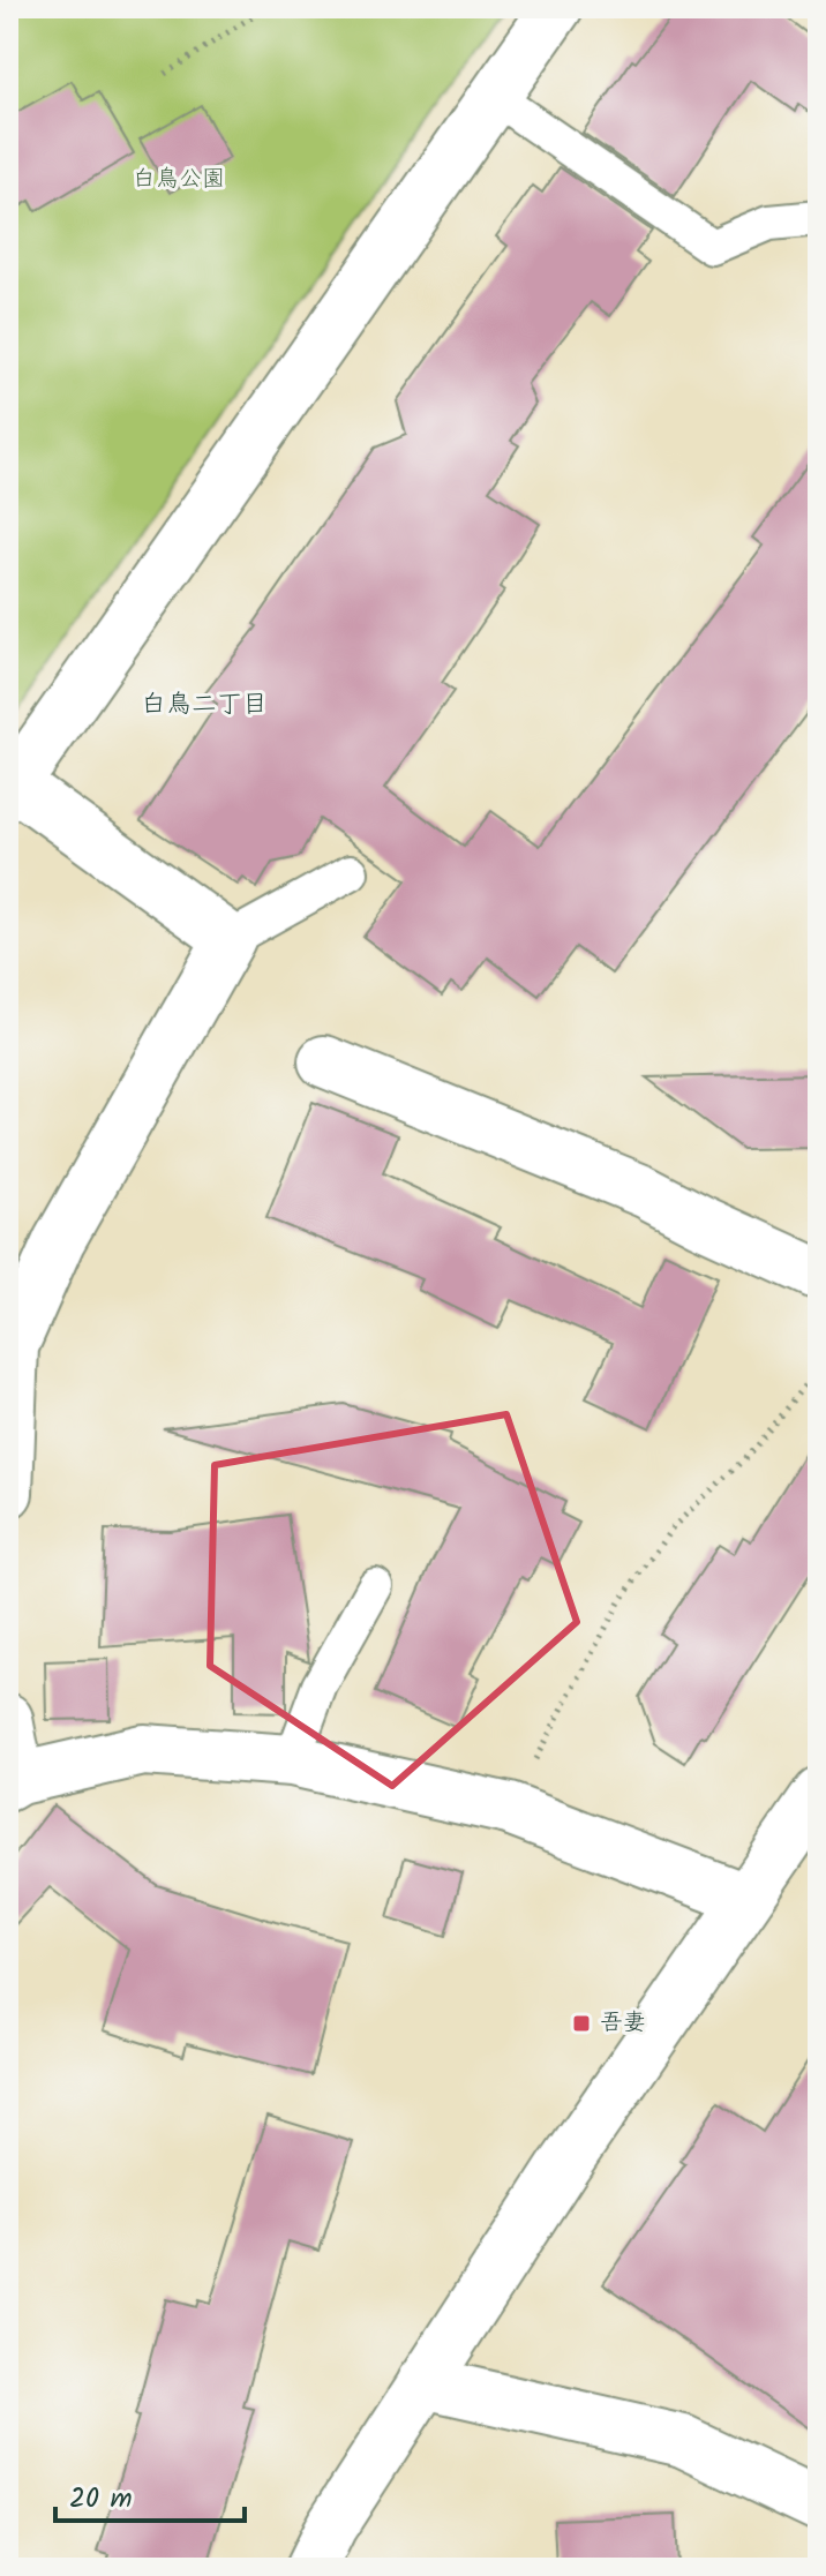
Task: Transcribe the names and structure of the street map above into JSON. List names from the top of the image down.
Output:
{
  "districts": ["白鳥二丁目"],
  "parks": ["白鳥公園"],
  "places": {
    "transit": ["吾妻"]
  },
  "scale_bar": "20 m"
}
